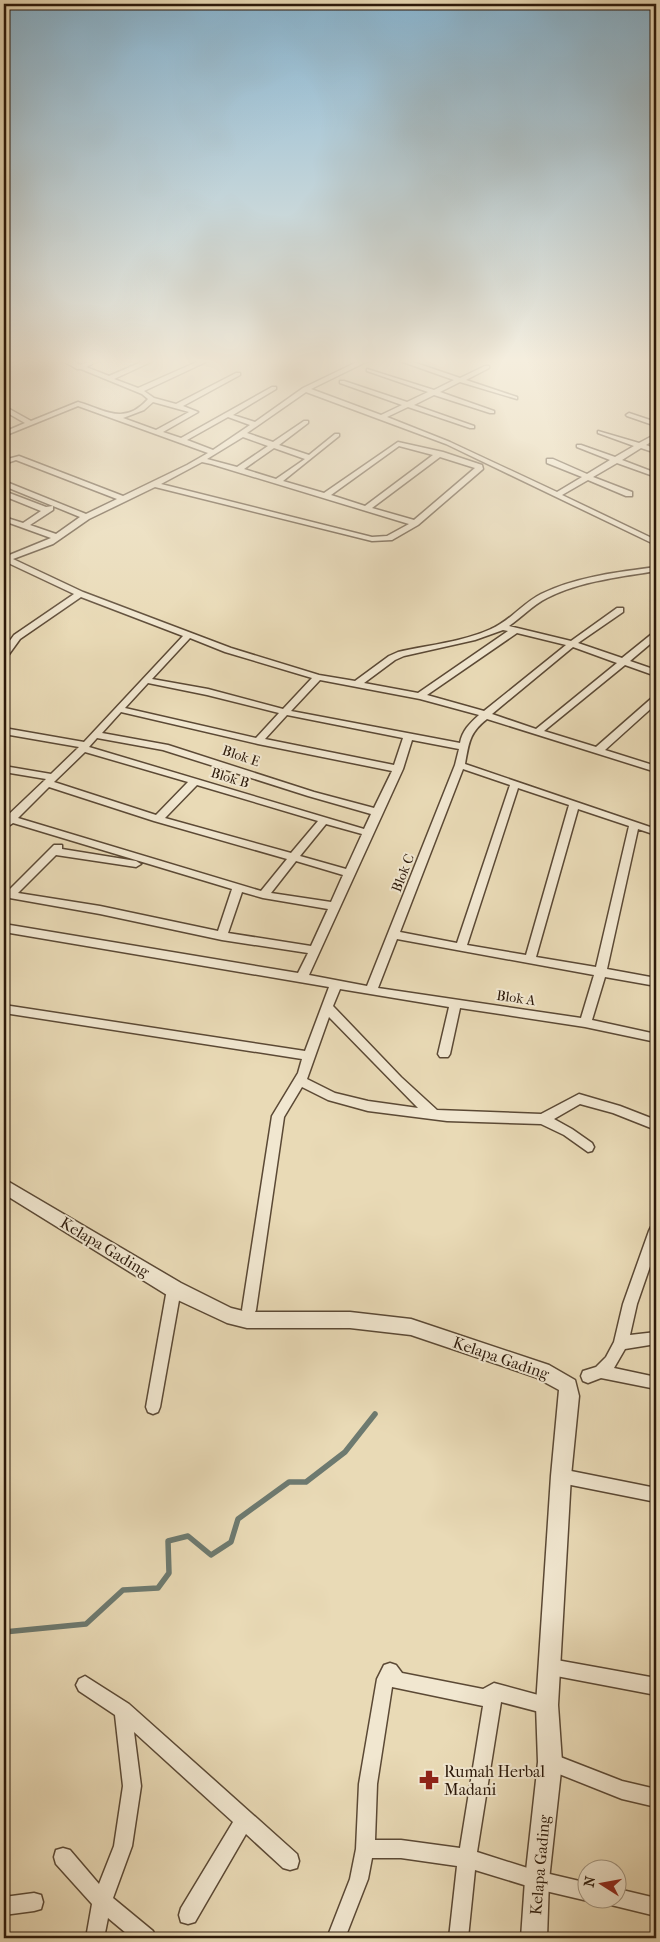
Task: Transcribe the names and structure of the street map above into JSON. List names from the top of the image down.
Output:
{
  "streets": {
    "street": [
      "Blok E",
      "Blok B",
      "Blok C",
      "Blok A",
      "Kelapa Gading"
    ]
  },
  "crossings": [
    ["Blok C", "Blok A"]
  ],
  "places": {
    "pharmacy": ["Rumah Herbal Madani"]
  },
  "north": "left"
}
